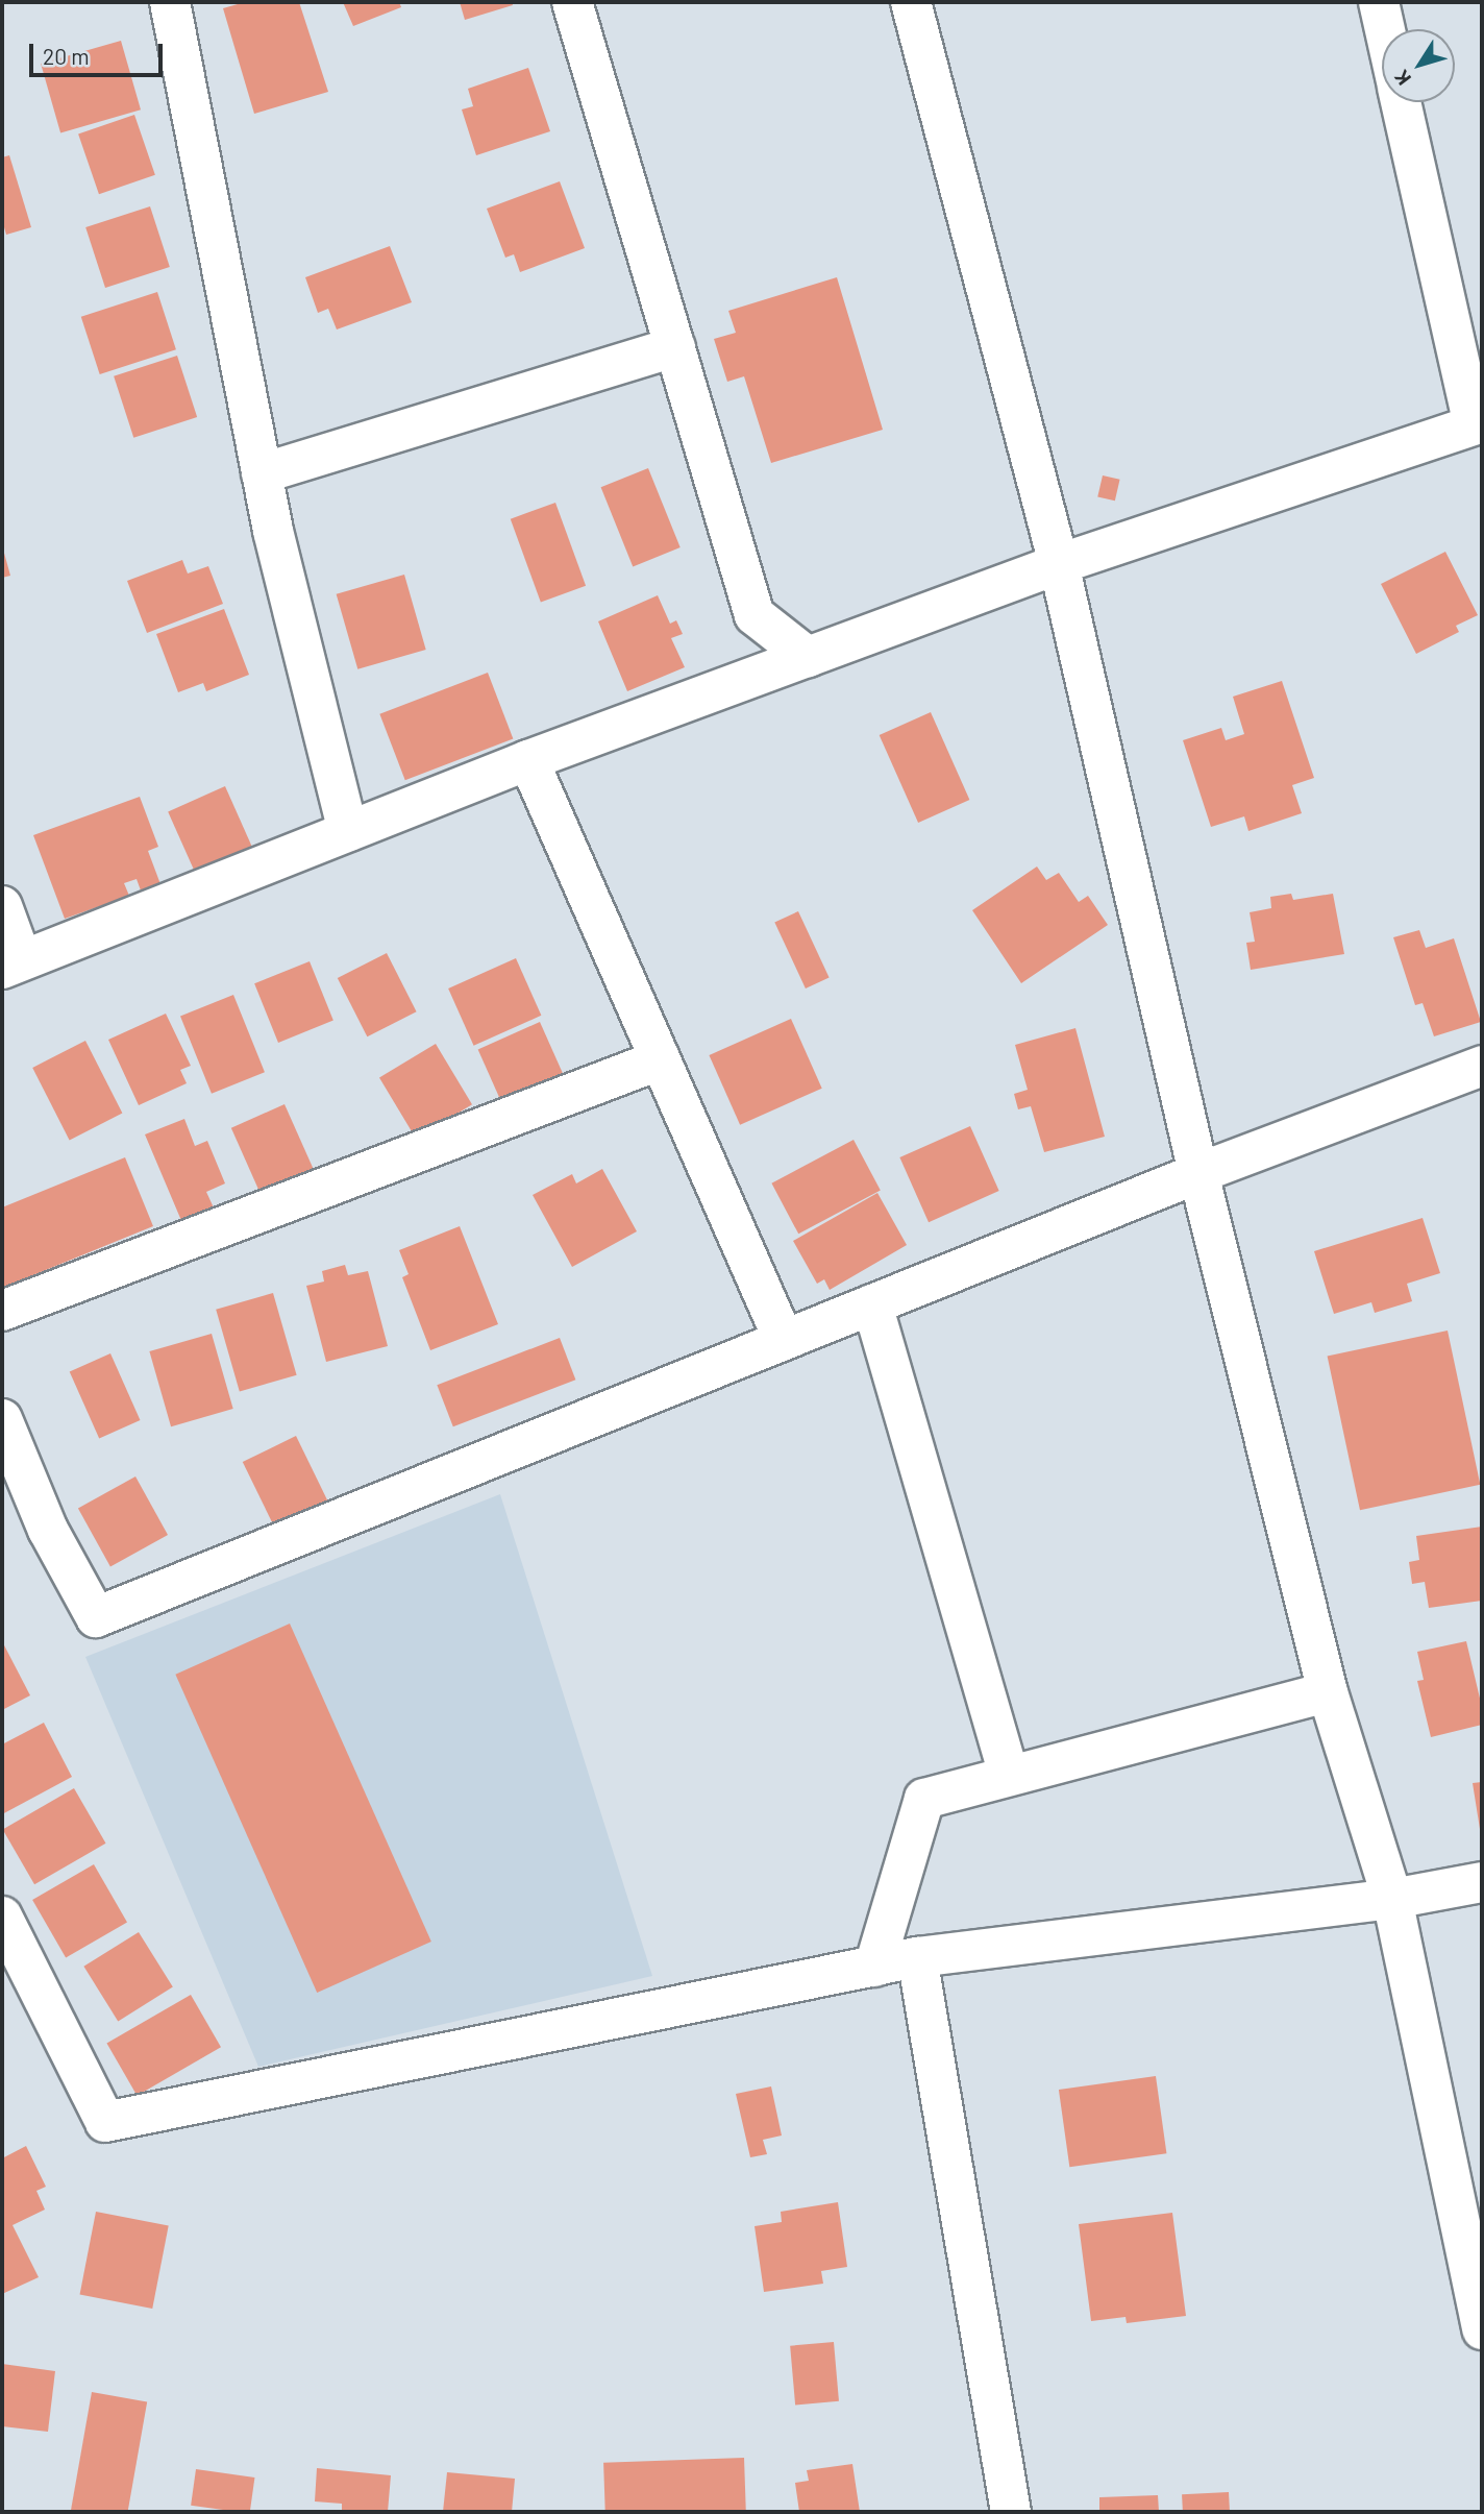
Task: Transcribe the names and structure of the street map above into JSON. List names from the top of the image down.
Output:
{
  "scale_bar": "20 m",
  "north": "bottom left"
}
